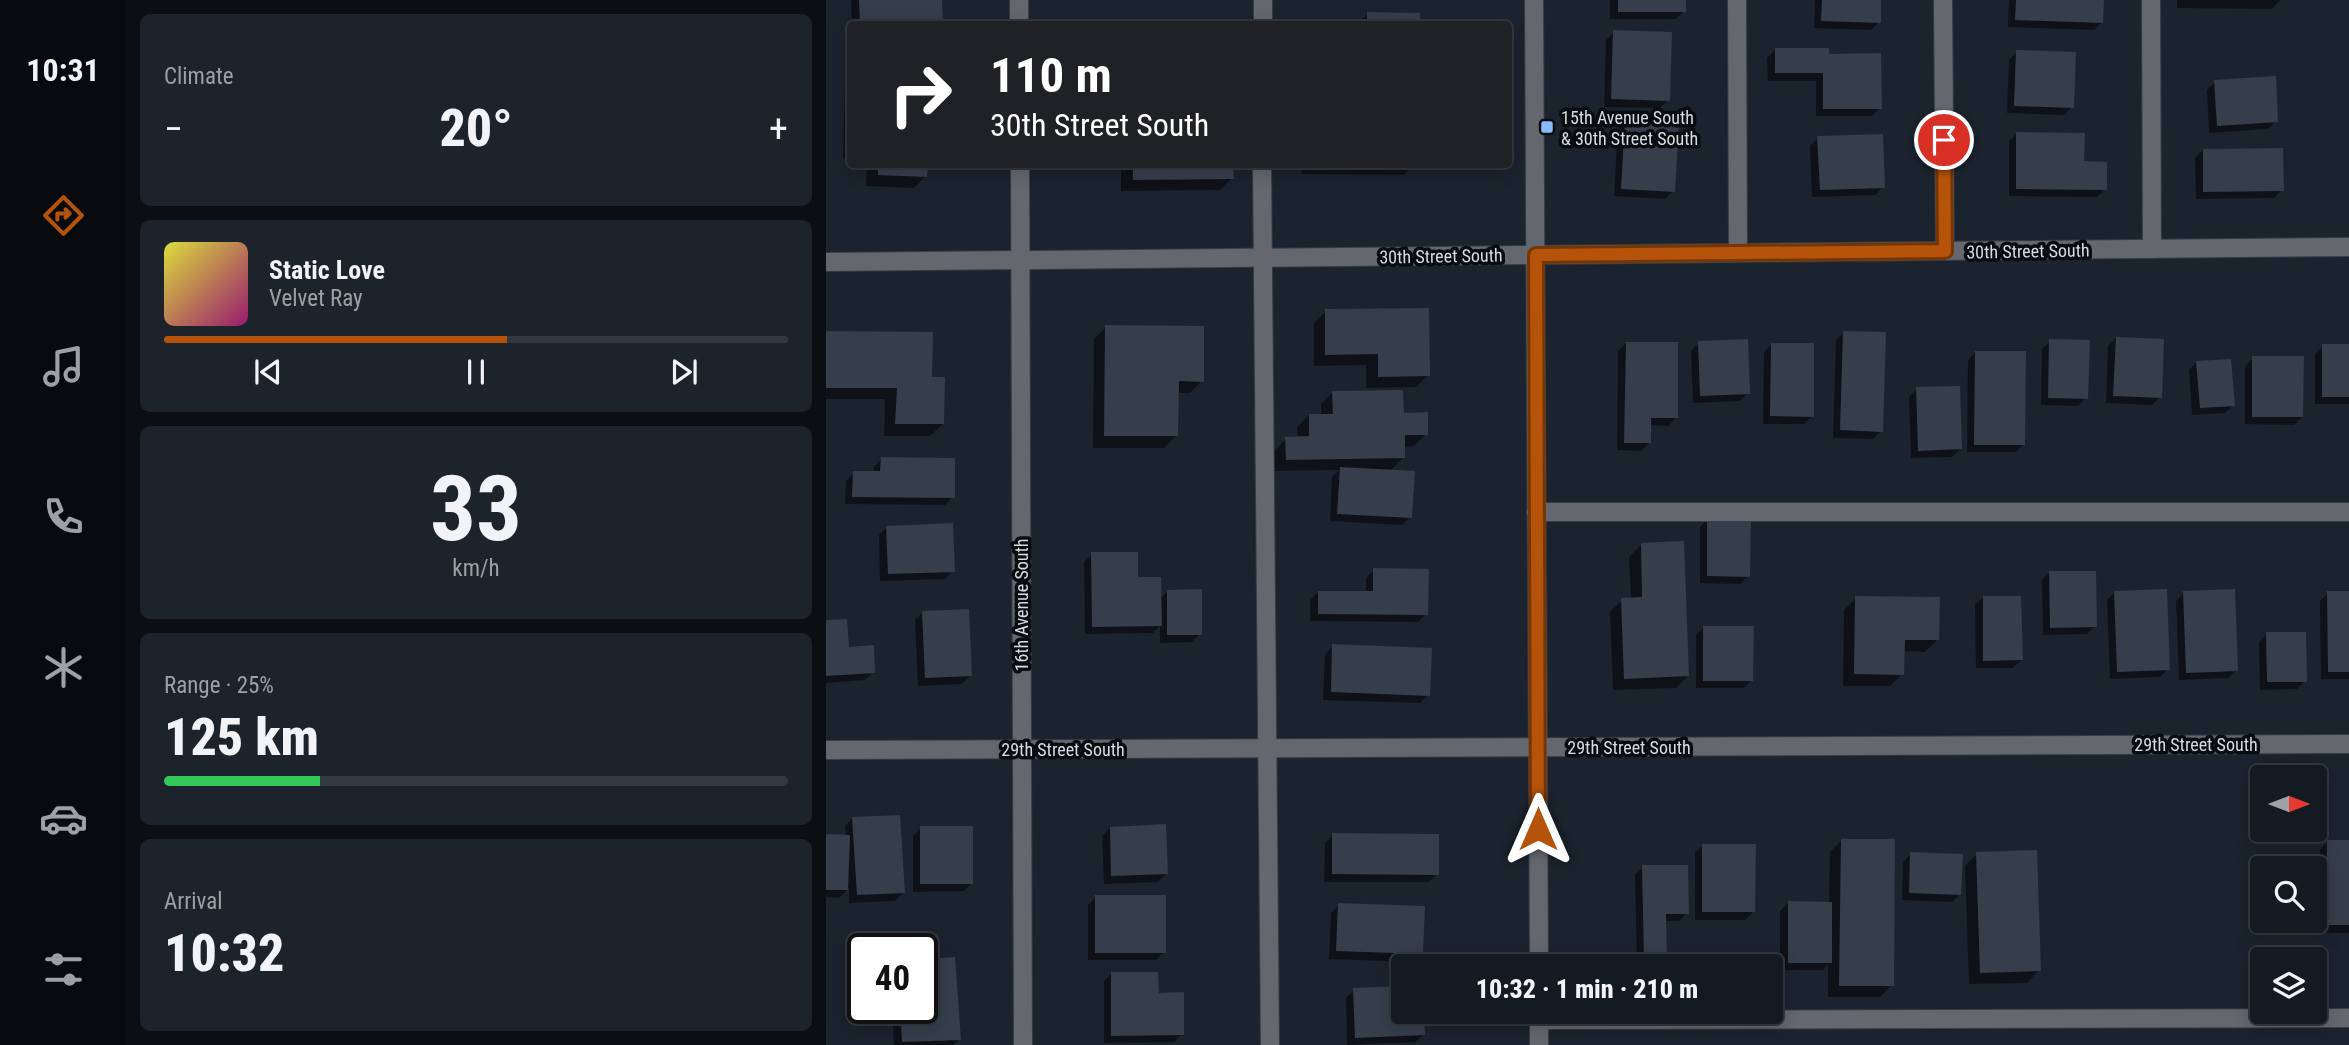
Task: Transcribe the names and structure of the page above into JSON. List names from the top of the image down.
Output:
{
  "streets": {
    "street": ["30th Street South", "16th Avenue South", "29th Street South"]
  },
  "crossings": [
    ["30th Street South", "16th Avenue South"],
    ["16th Avenue South", "29th Street South"]
  ],
  "places": {
    "transit": ["15th Avenue South & 30th Street South"]
  },
  "north": "right",
  "page": {
    "tabs": "10:31",
    "tile": [
      "Climate",
      ["33", "km/h"],
      ["Range · 25%", "125 km"],
      ["Arrival", "10:32"]
    ],
    "turn": ["110 m", "30th Street South"],
    "heat": ["−", "20°", "+"],
    "song": ["Static Love", "Velvet Ray"],
    "limit": "40",
    "trip": "10:32 · 1 min · 210 m"
  }
}
